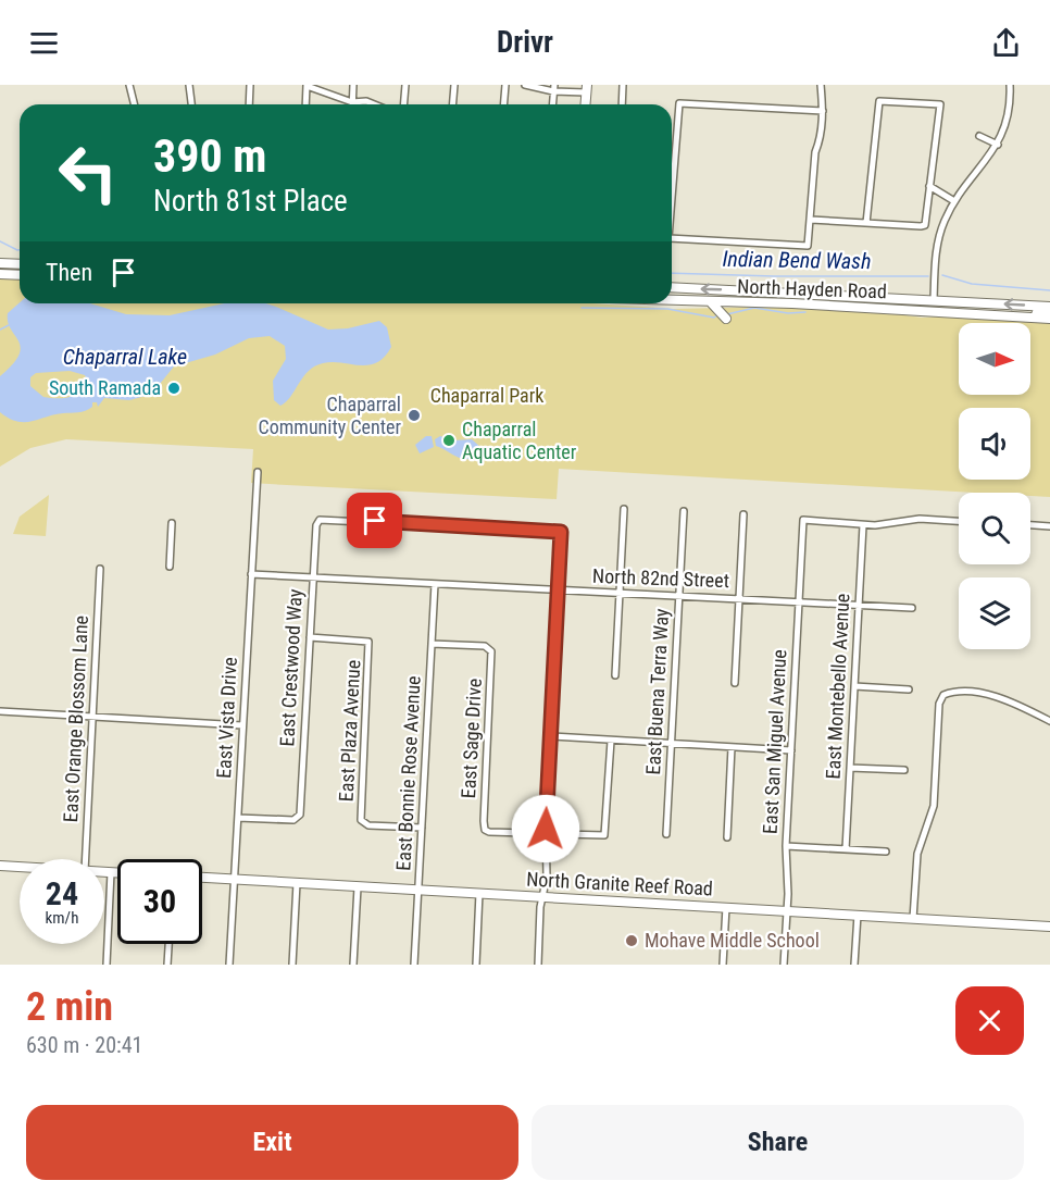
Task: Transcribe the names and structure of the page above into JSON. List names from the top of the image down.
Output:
{
  "streets": {
    "street": [
      "North Hayden Road",
      "North 82nd Street",
      "East Crestwood Way",
      "East Montebello Avenue",
      "East Buena Terra Way",
      "East Vista Drive",
      "East Orange Blossom Lane",
      "East Plaza Avenue",
      "East Sage Drive",
      "East San Miguel Avenue",
      "East Bonnie Rose Avenue",
      "North Granite Reef Road"
    ]
  },
  "crossings": [
    ["North 82nd Street", "East Crestwood Way"],
    ["North 82nd Street", "East Montebello Avenue"],
    ["North 82nd Street", "East Buena Terra Way"],
    ["North 82nd Street", "East Vista Drive"],
    ["North 82nd Street", "East San Miguel Avenue"],
    ["North 82nd Street", "East Bonnie Rose Avenue"],
    ["East Crestwood Way", "East Vista Drive"],
    ["East Crestwood Way", "East Plaza Avenue"],
    ["East Montebello Avenue", "East San Miguel Avenue"],
    ["East Vista Drive", "North Granite Reef Road"],
    ["East Plaza Avenue", "East Bonnie Rose Avenue"],
    ["East Sage Drive", "East Bonnie Rose Avenue"],
    ["East San Miguel Avenue", "North Granite Reef Road"],
    ["East Bonnie Rose Avenue", "North Granite Reef Road"]
  ],
  "water": ["Indian Bend Wash", "Chaparral Lake"],
  "parks": ["Chaparral Park"],
  "places": [
    "South Ramada",
    "Chaparral Community Center",
    "Chaparral Aquatic Center",
    "Mohave Middle School"
  ],
  "north": "right",
  "page": {
    "header": "Drivr",
    "turn": ["390 m", "North 81st Place"],
    "then": "Then",
    "speed": "24 km/h",
    "limit": "30",
    "heading": ["2 min", "630 m · 20:41"],
    "buttons": ["Exit", "Share"]
  }
}
